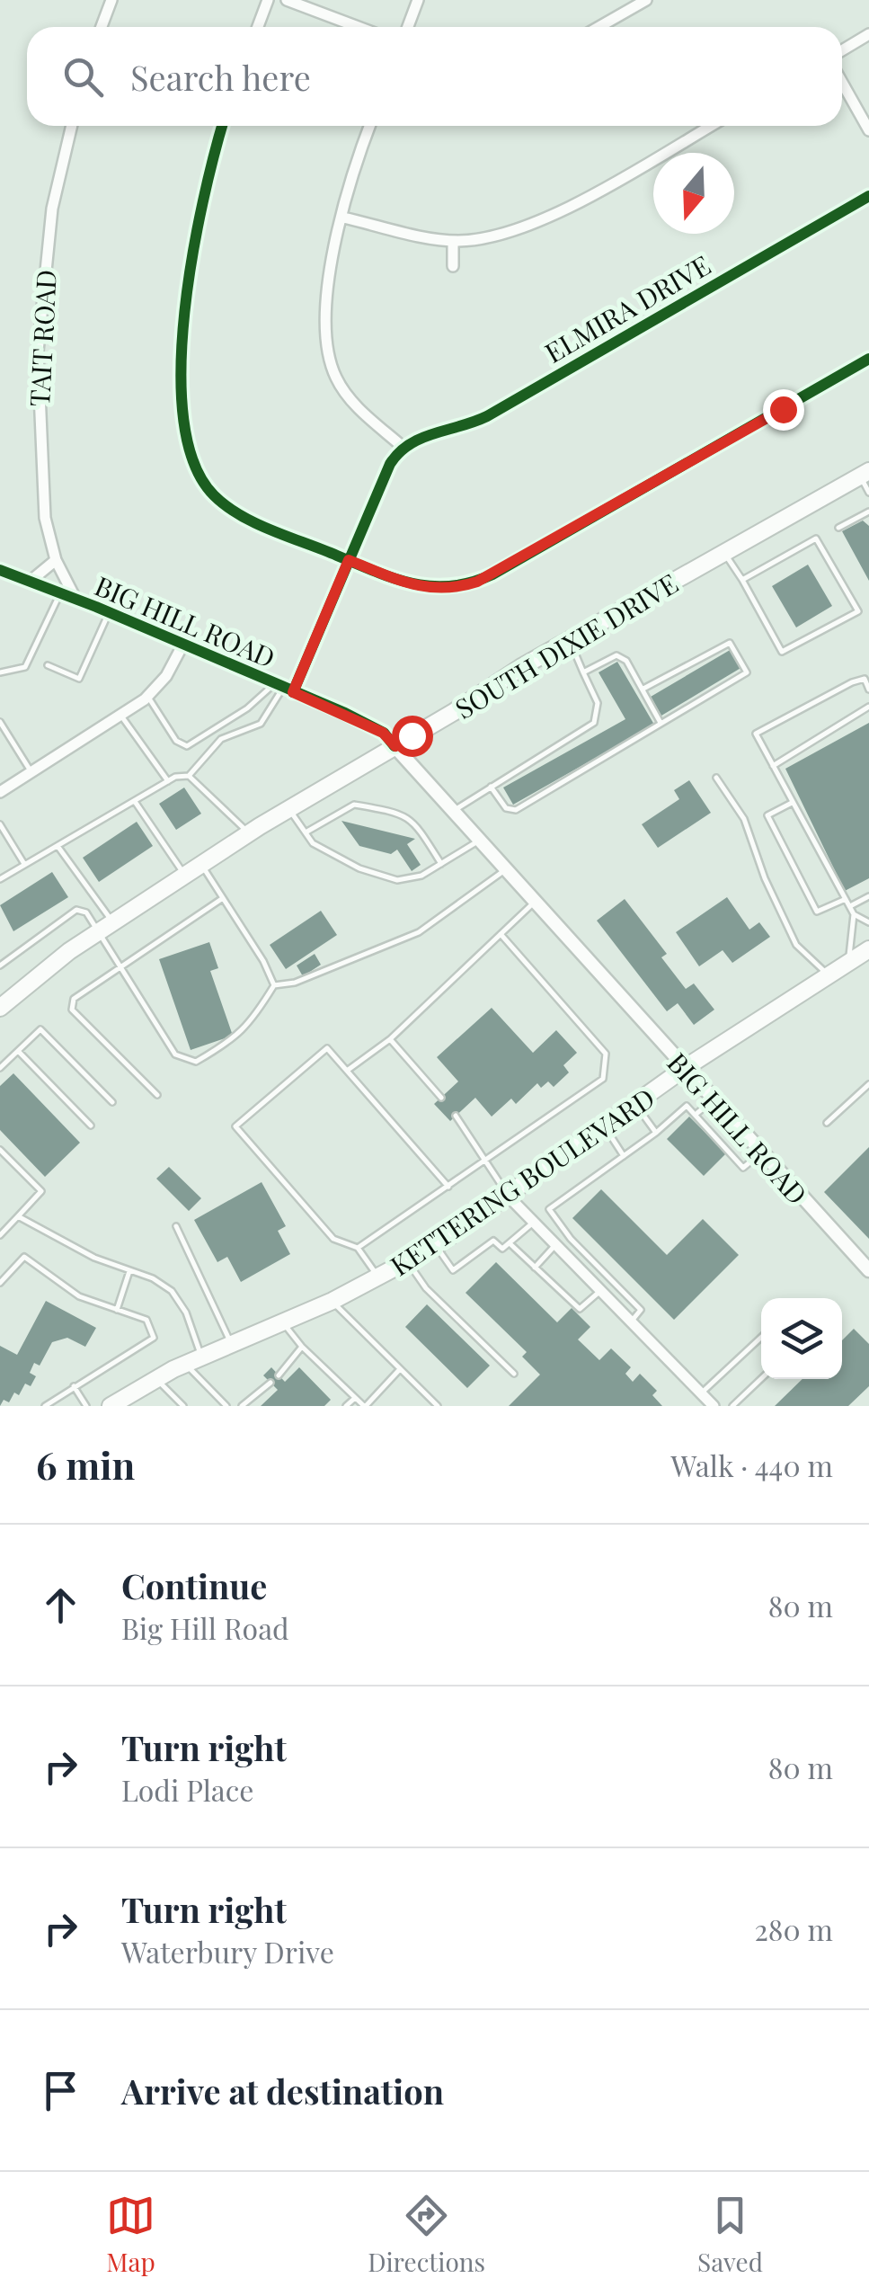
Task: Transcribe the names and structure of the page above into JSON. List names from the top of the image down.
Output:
{
  "streets": {
    "main road": ["SOUTH DIXIE DRIVE", "KETTERING BOULEVARD"],
    "street": ["ELMIRA DRIVE", "TAIT ROAD", "BIG HILL ROAD"]
  },
  "crossings": [
    ["TAIT ROAD", "BIG HILL ROAD"],
    ["BIG HILL ROAD", "SOUTH DIXIE DRIVE"],
    ["BIG HILL ROAD", "KETTERING BOULEVARD"]
  ],
  "north": "bottom",
  "page": {
    "search": "Search here",
    "heading": ["6 min", "Walk · 440 m"],
    "list": [
      ["Continue", "Big Hill Road", "80 m"],
      ["Turn right", "Lodi Place", "80 m"],
      ["Turn right", "Waterbury Drive", "280 m"],
      "Arrive at destination"
    ],
    "nav": ["Map", "Directions", "Saved"]
  }
}
